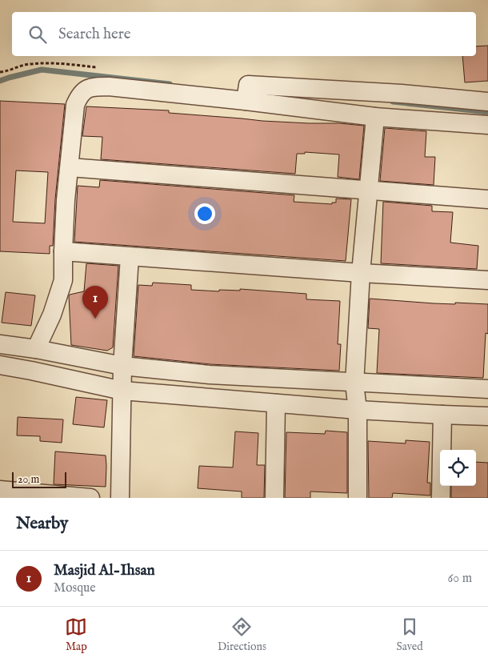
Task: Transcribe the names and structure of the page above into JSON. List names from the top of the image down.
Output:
{
  "scale_bar": "20 m",
  "page": {
    "search": "Search here",
    "pins": "1",
    "scale": "20 m",
    "heading": "Nearby",
    "list": [
      {
        "mark": "1",
        "name": "Masjid Al-Ihsan",
        "note": "Mosque",
        "value": "60 m"
      }
    ],
    "nav": ["Map", "Directions", "Saved"]
  }
}
